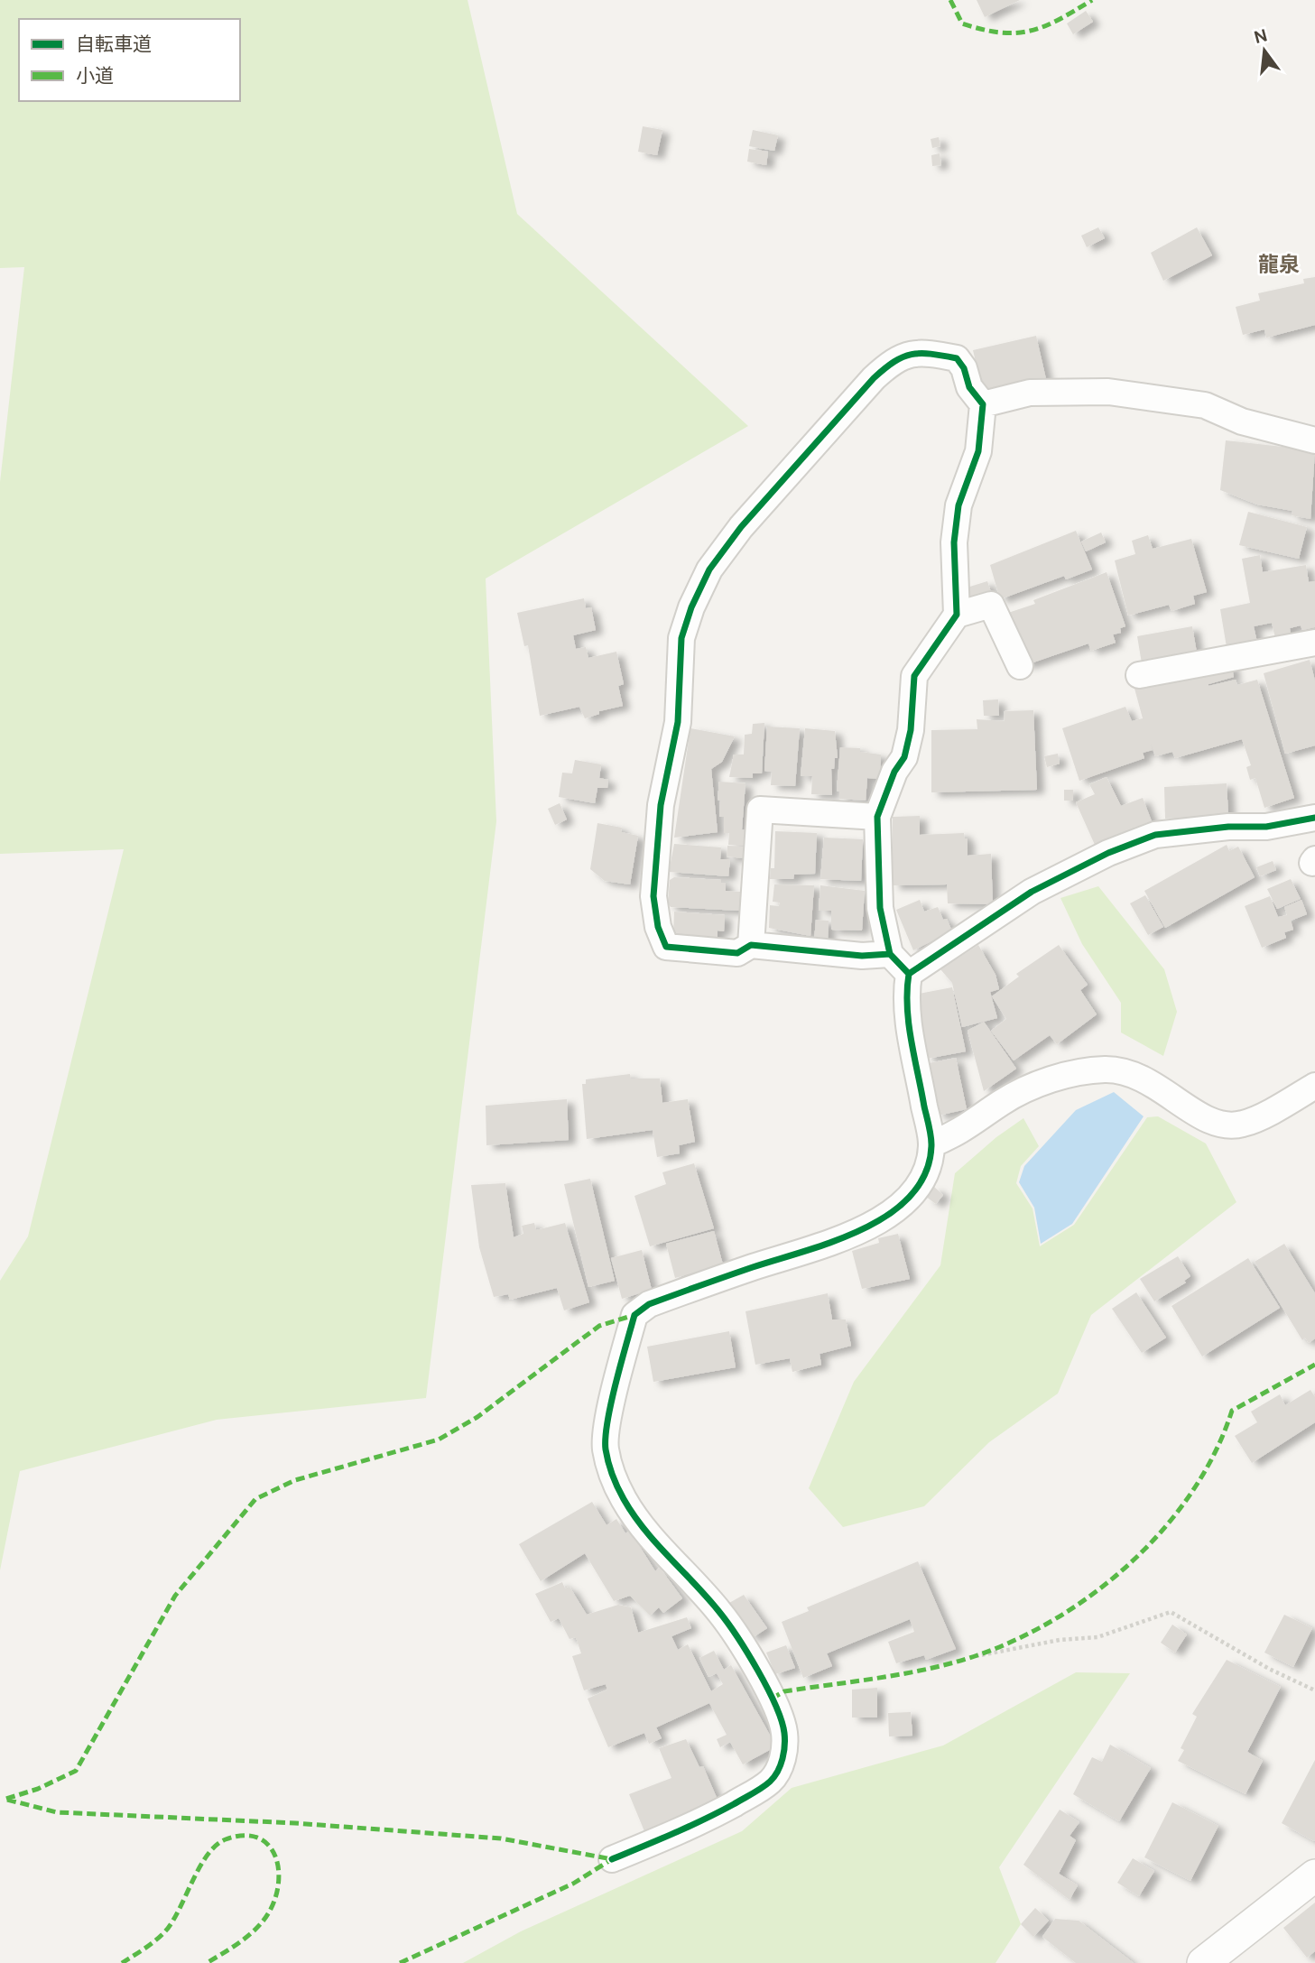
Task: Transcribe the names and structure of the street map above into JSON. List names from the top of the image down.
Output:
{
  "districts": ["龍泉"],
  "legend": ["自転車道", "小道"],
  "north": "top"
}
